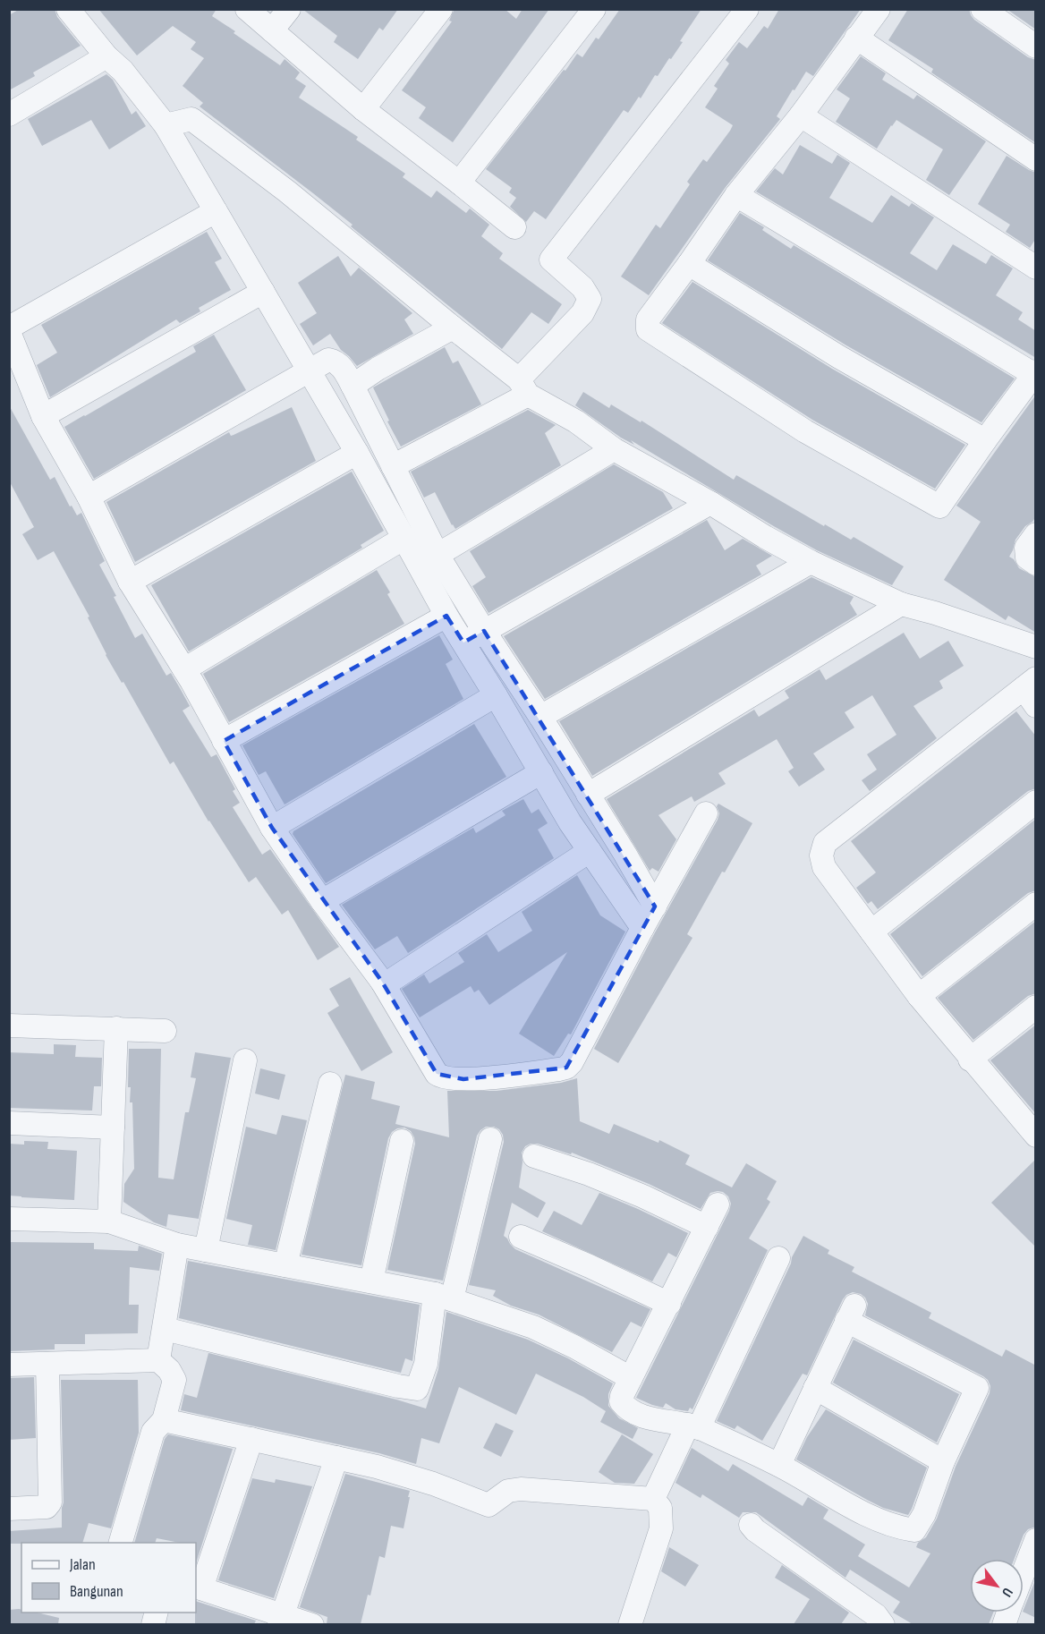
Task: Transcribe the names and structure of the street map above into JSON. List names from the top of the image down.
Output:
{
  "legend": ["Jalan", "Bangunan"],
  "north": "bottom right"
}
